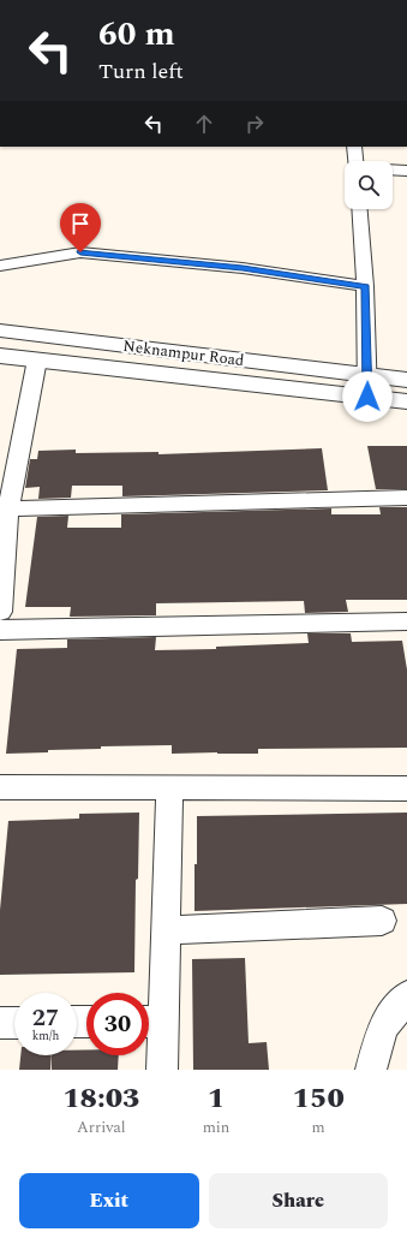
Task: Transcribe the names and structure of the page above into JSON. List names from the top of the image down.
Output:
{
  "streets": {
    "street": ["Neknampur Road"]
  },
  "page": {
    "turn": ["60 m", "Turn left"],
    "speed": "27 km/h",
    "limit": "30",
    "eta": [
      "18:03",
      "Arrival",
      "1",
      "min",
      "150",
      "m"
    ],
    "buttons": ["Exit", "Share"]
  }
}
